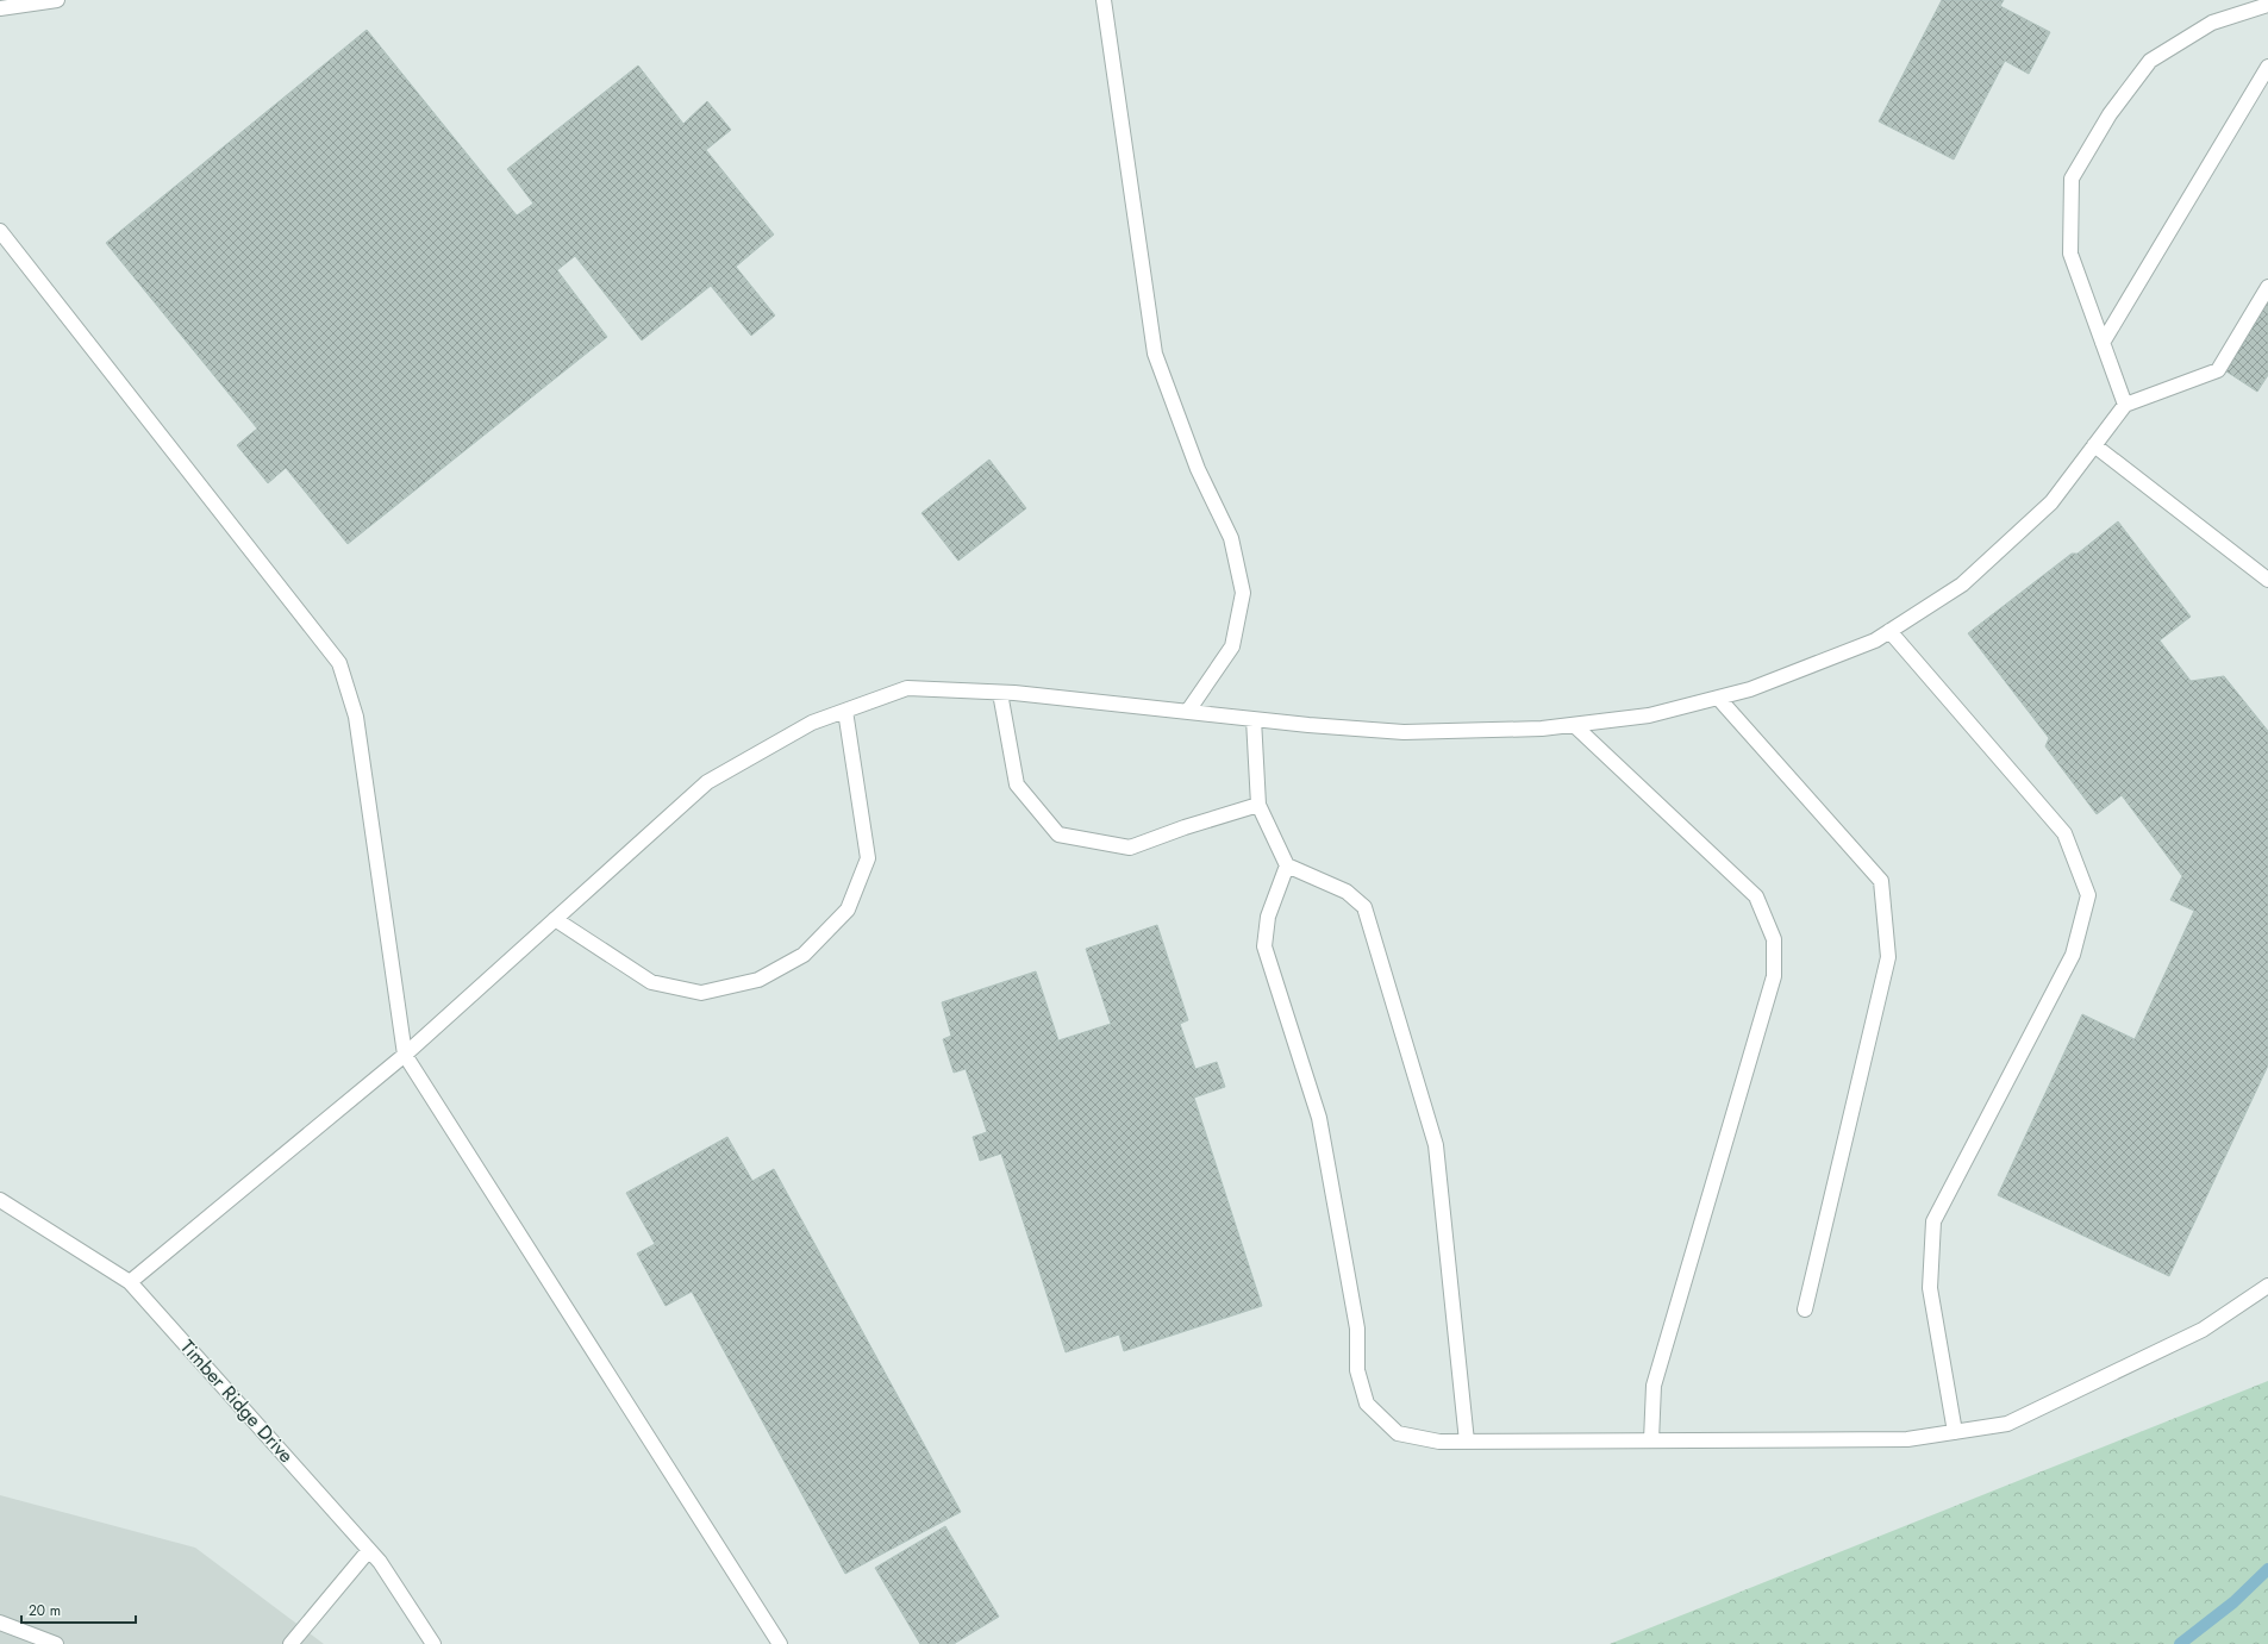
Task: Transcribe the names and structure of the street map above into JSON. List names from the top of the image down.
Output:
{
  "streets": {
    "street": ["Timber Ridge Drive"]
  },
  "scale_bar": "20 m"
}
